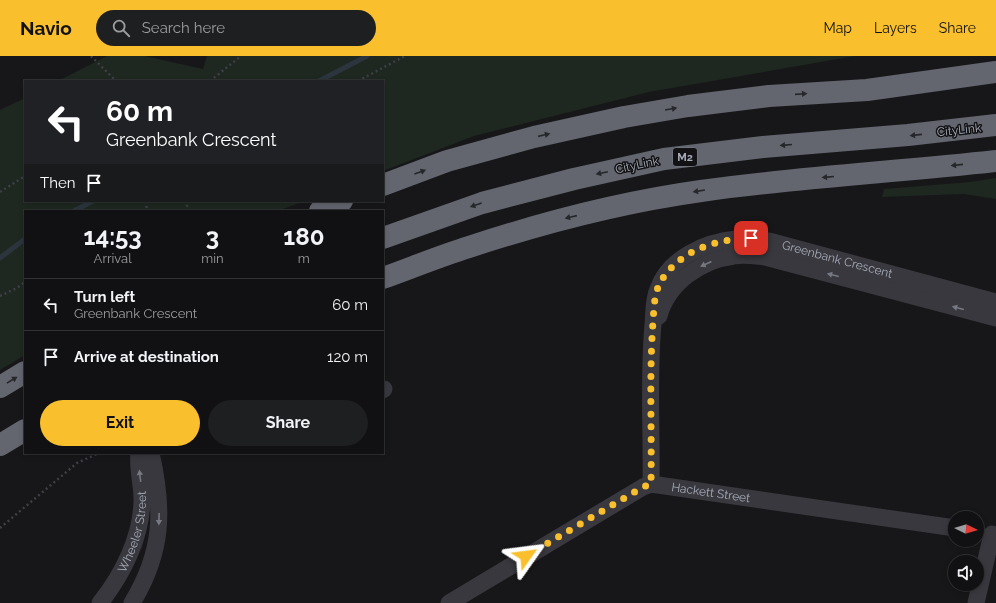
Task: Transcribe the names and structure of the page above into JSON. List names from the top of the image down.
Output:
{
  "streets": {
    "highway": ["CityLink", "M2"],
    "street": ["Greenbank Crescent", "Hackett Street", "Wheeler Street"]
  },
  "crossings": [
    ["Greenbank Crescent", "Hackett Street"]
  ],
  "one_way": ["Greenbank Crescent"],
  "north": "right",
  "page": {
    "header": "Navio",
    "search": "Search here",
    "nav": ["Map", "Layers", "Share"],
    "turn": ["60 m", "Greenbank Crescent"],
    "then": "Then",
    "eta": [
      "14:53",
      "Arrival",
      "3",
      "min",
      "180",
      "m"
    ],
    "list": [
      {
        "name": "Turn left",
        "note": "Greenbank Crescent",
        "value": "60 m"
      },
      {
        "name": "Arrive at destination",
        "value": "120 m"
      }
    ],
    "buttons": ["Exit", "Share"]
  }
}
